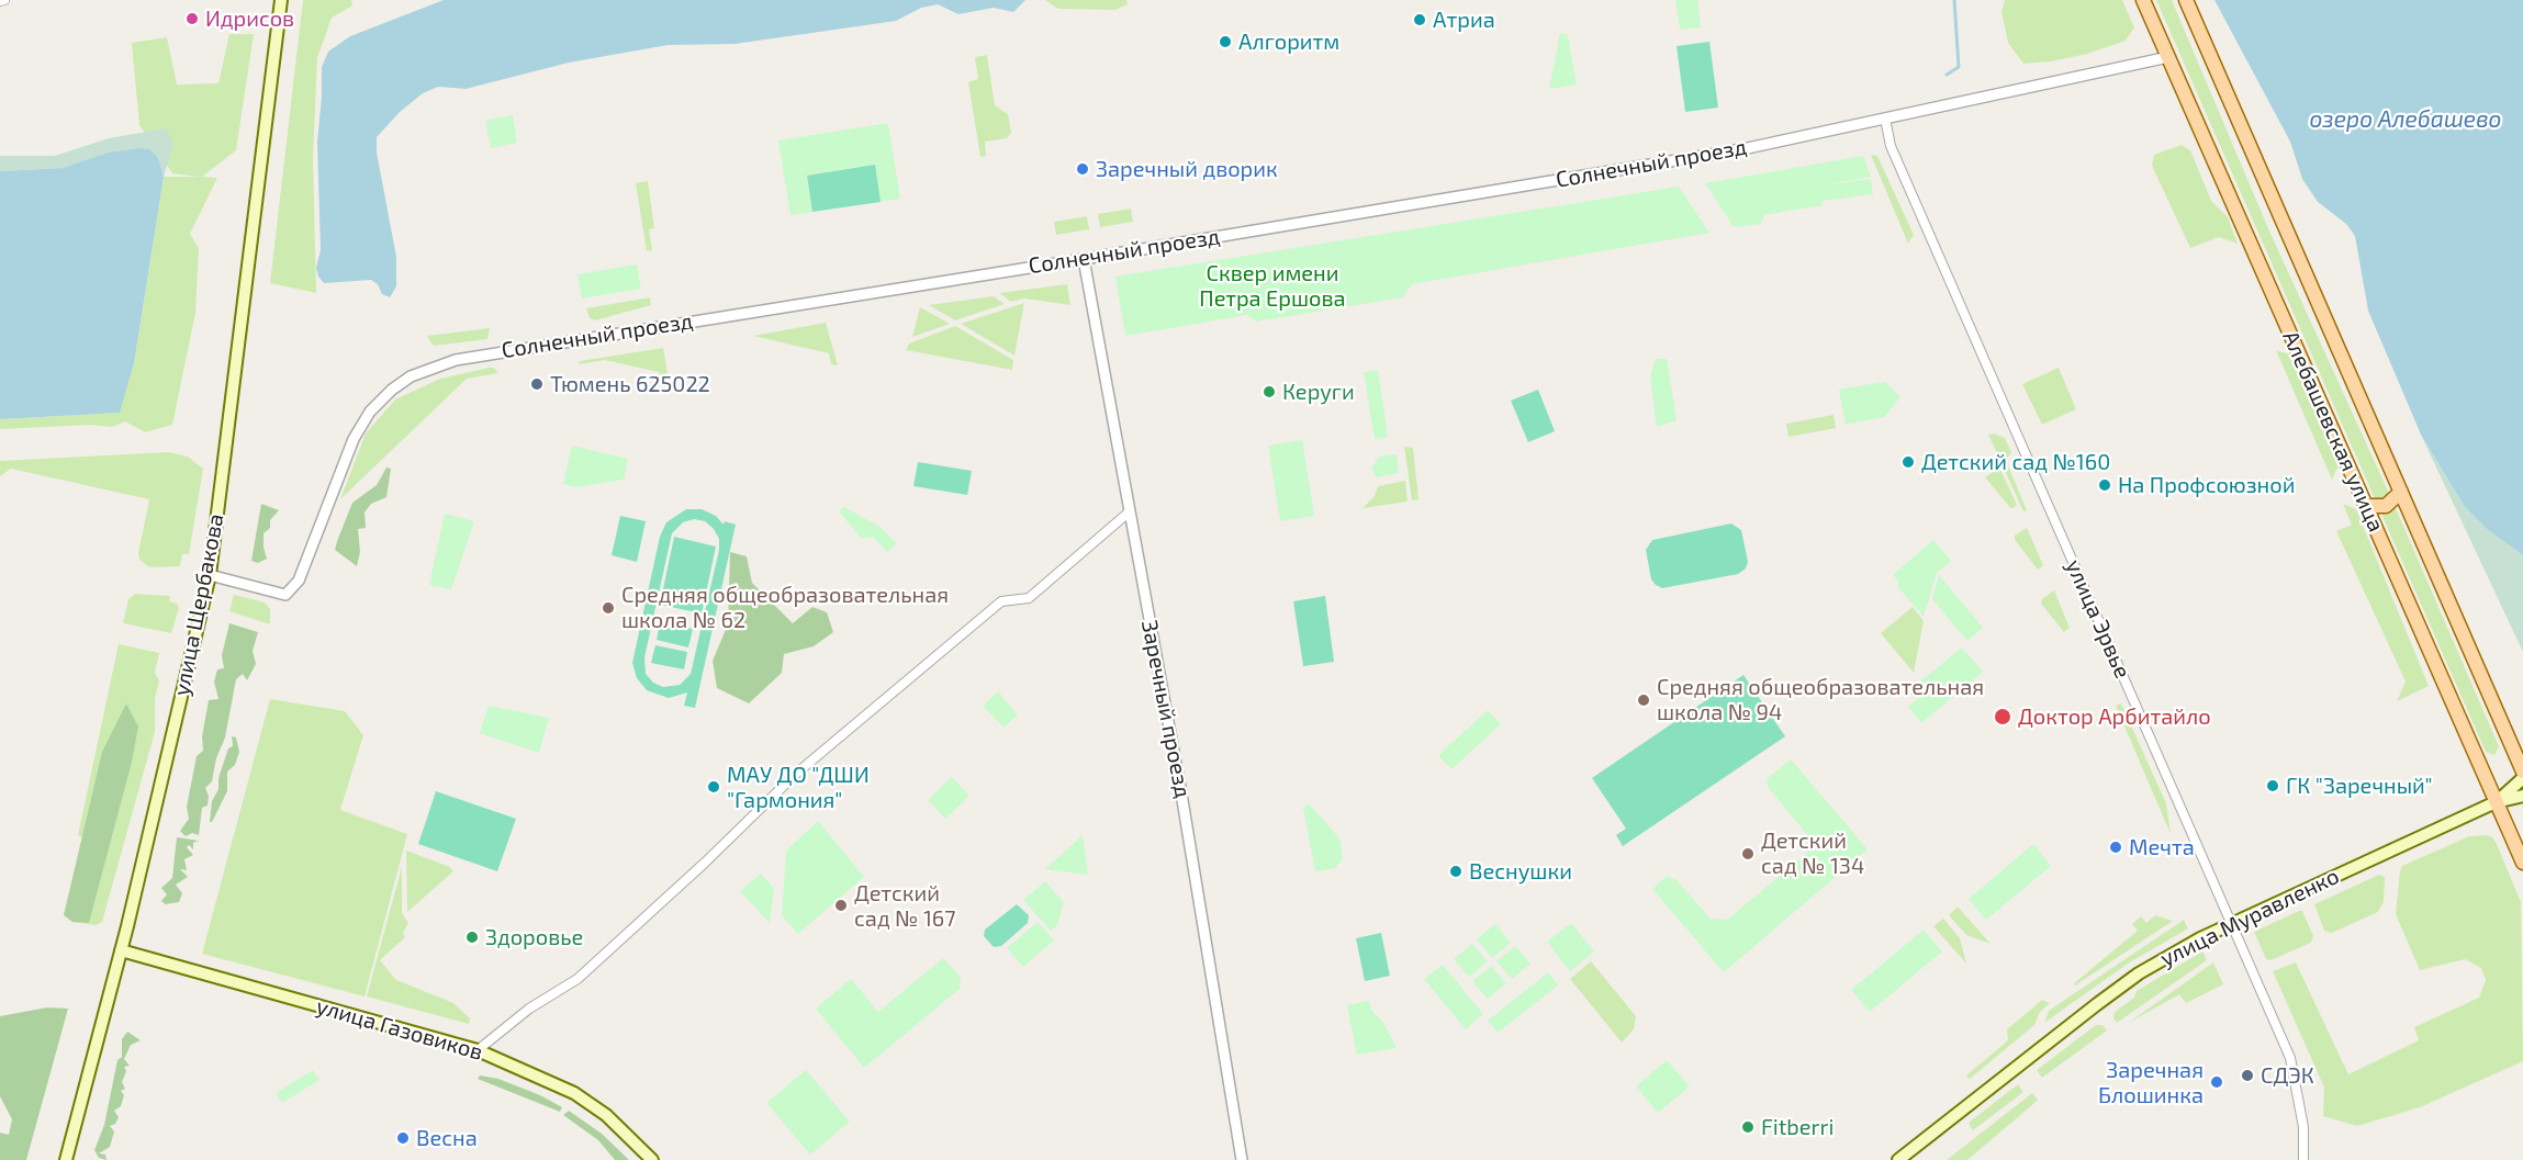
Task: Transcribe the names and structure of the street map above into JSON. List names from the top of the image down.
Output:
{
  "streets": {
    "main road": [
      "Алебашевская улица",
      "улица Щербакова",
      "улица Муравленко",
      "улица Газовиков"
    ],
    "street": ["Солнечный проезд", "улица Эрвье", "Заречный проезд"]
  },
  "crossings": [
    ["Солнечный проезд", "Алебашевская улица"],
    ["Солнечный проезд", "улица Щербакова"],
    ["Солнечный проезд", "улица Эрвье"],
    ["Солнечный проезд", "Заречный проезд"],
    ["Алебашевская улица", "улица Муравленко"],
    ["улица Щербакова", "улица Газовиков"],
    ["улица Эрвье", "улица Муравленко"]
  ],
  "water": ["озеро Алебашево"],
  "parks": ["Сквер имени Петра Ершова"],
  "places": [
    "Идрисов",
    "Атриа",
    "Алгоритм",
    "Заречный дворик",
    "Тюмень 625022",
    "Керуги",
    "Детский сад №160",
    "На Профсоюзной",
    "Средняя общеобразовательная школа № 62",
    "Средняя общеобразовательная школа № 94",
    "Доктор Арбитайло",
    "ГК \"Заречный\"",
    "МАУ ДО \"ДШИ \"Гармония\"",
    "Мечта",
    "Детский сад № 134",
    "Веснушки",
    "Детский сад № 167",
    "Здоровье",
    "СДЭК",
    "Заречная Блошинка",
    "Fitberri",
    "Весна"
  ]
}
